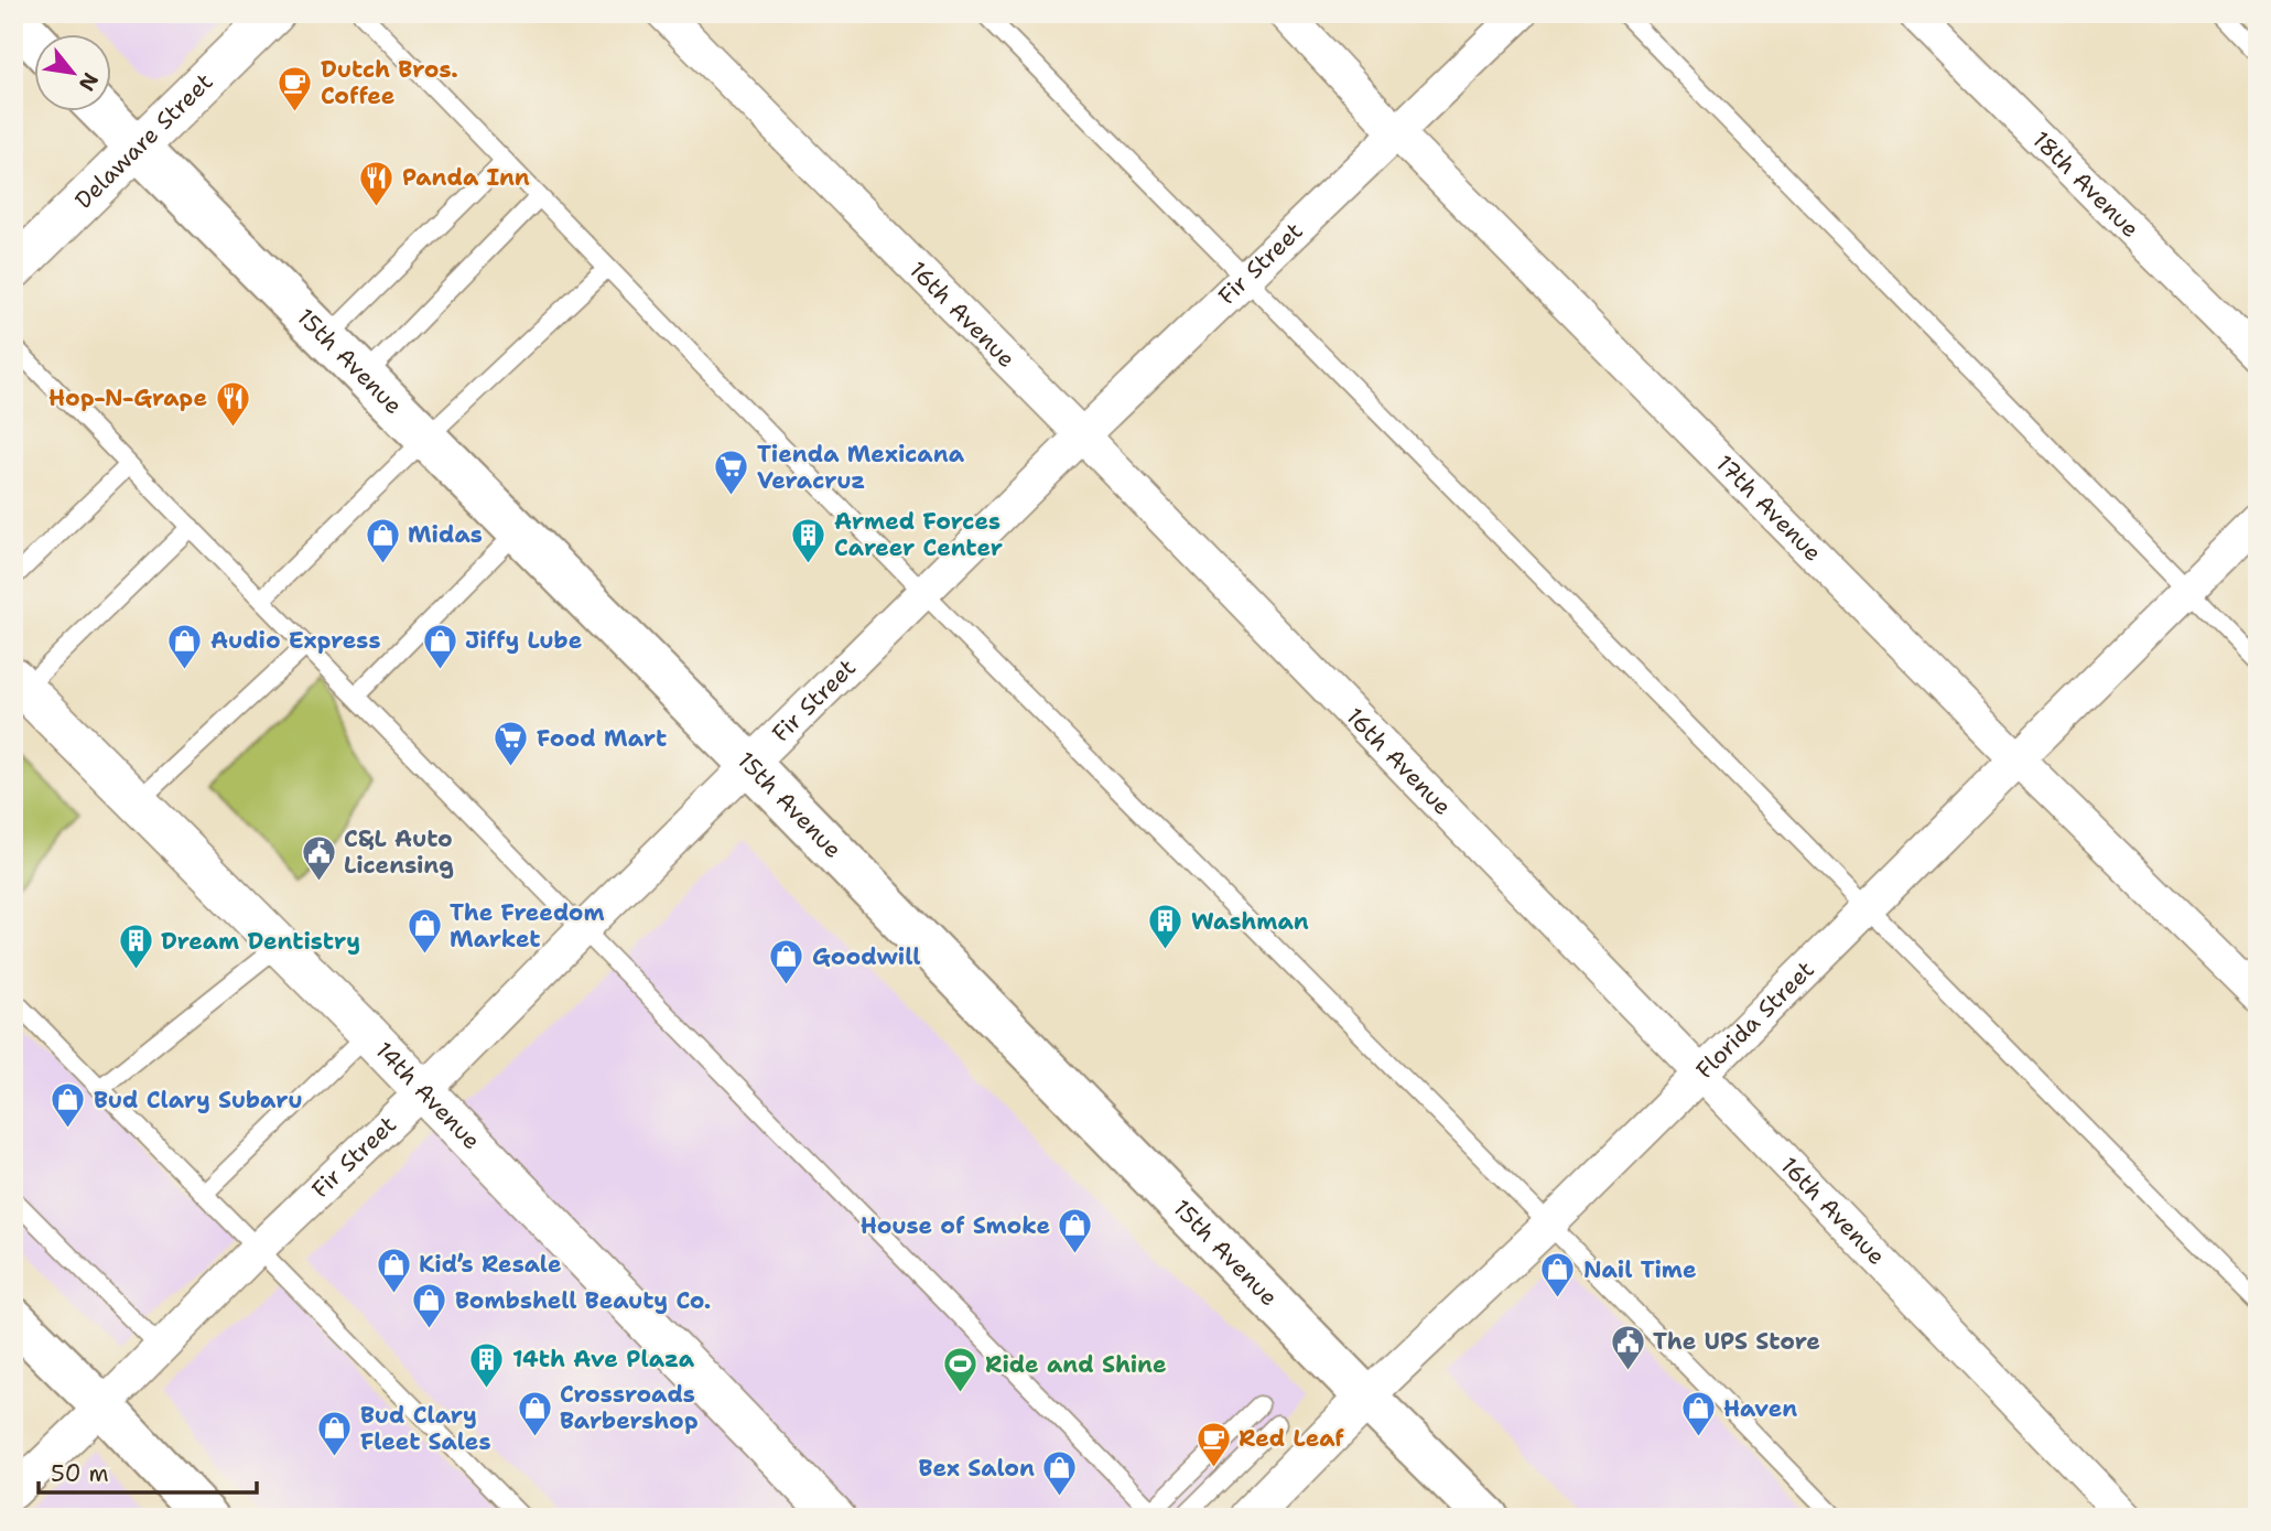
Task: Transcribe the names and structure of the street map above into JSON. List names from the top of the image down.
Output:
{
  "streets": {
    "main road": ["15th Avenue"],
    "street": [
      "Delaware Street",
      "18th Avenue",
      "Fir Street",
      "16th Avenue",
      "17th Avenue",
      "Florida Street",
      "14th Avenue"
    ]
  },
  "crossings": [
    ["Delaware Street", "15th Avenue"],
    ["Fir Street", "16th Avenue"],
    ["Fir Street", "15th Avenue"],
    ["Fir Street", "17th Avenue"],
    ["Fir Street", "14th Avenue"],
    ["16th Avenue", "Florida Street"],
    ["15th Avenue", "Florida Street"],
    ["17th Avenue", "Florida Street"]
  ],
  "places": {
    "cafe": ["Dutch Bros. Coffee", "Red Leaf"],
    "restaurant": ["Panda Inn", "Hop-N-Grape"],
    "supermarket": ["Tienda Mexicana Veracruz", "Food Mart"],
    "shop": [
      "Midas",
      "Audio Express",
      "Jiffy Lube",
      "The Freedom Market",
      "Goodwill",
      "Bud Clary Subaru",
      "House of Smoke",
      "Kid’s Resale",
      "Nail Time",
      "Bombshell Beauty Co.",
      "Crossroads Barbershop",
      "Haven",
      "Bud Clary Fleet Sales",
      "Bex Salon"
    ],
    "building": [
      "Armed Forces Career Center",
      "Washman",
      "Dream Dentistry",
      "14th Ave Plaza"
    ],
    "public building": ["C&L Auto Licensing", "The UPS Store"],
    "sports": ["Ride and Shine"]
  },
  "scale_bar": "50 m",
  "north": "bottom right"
}
